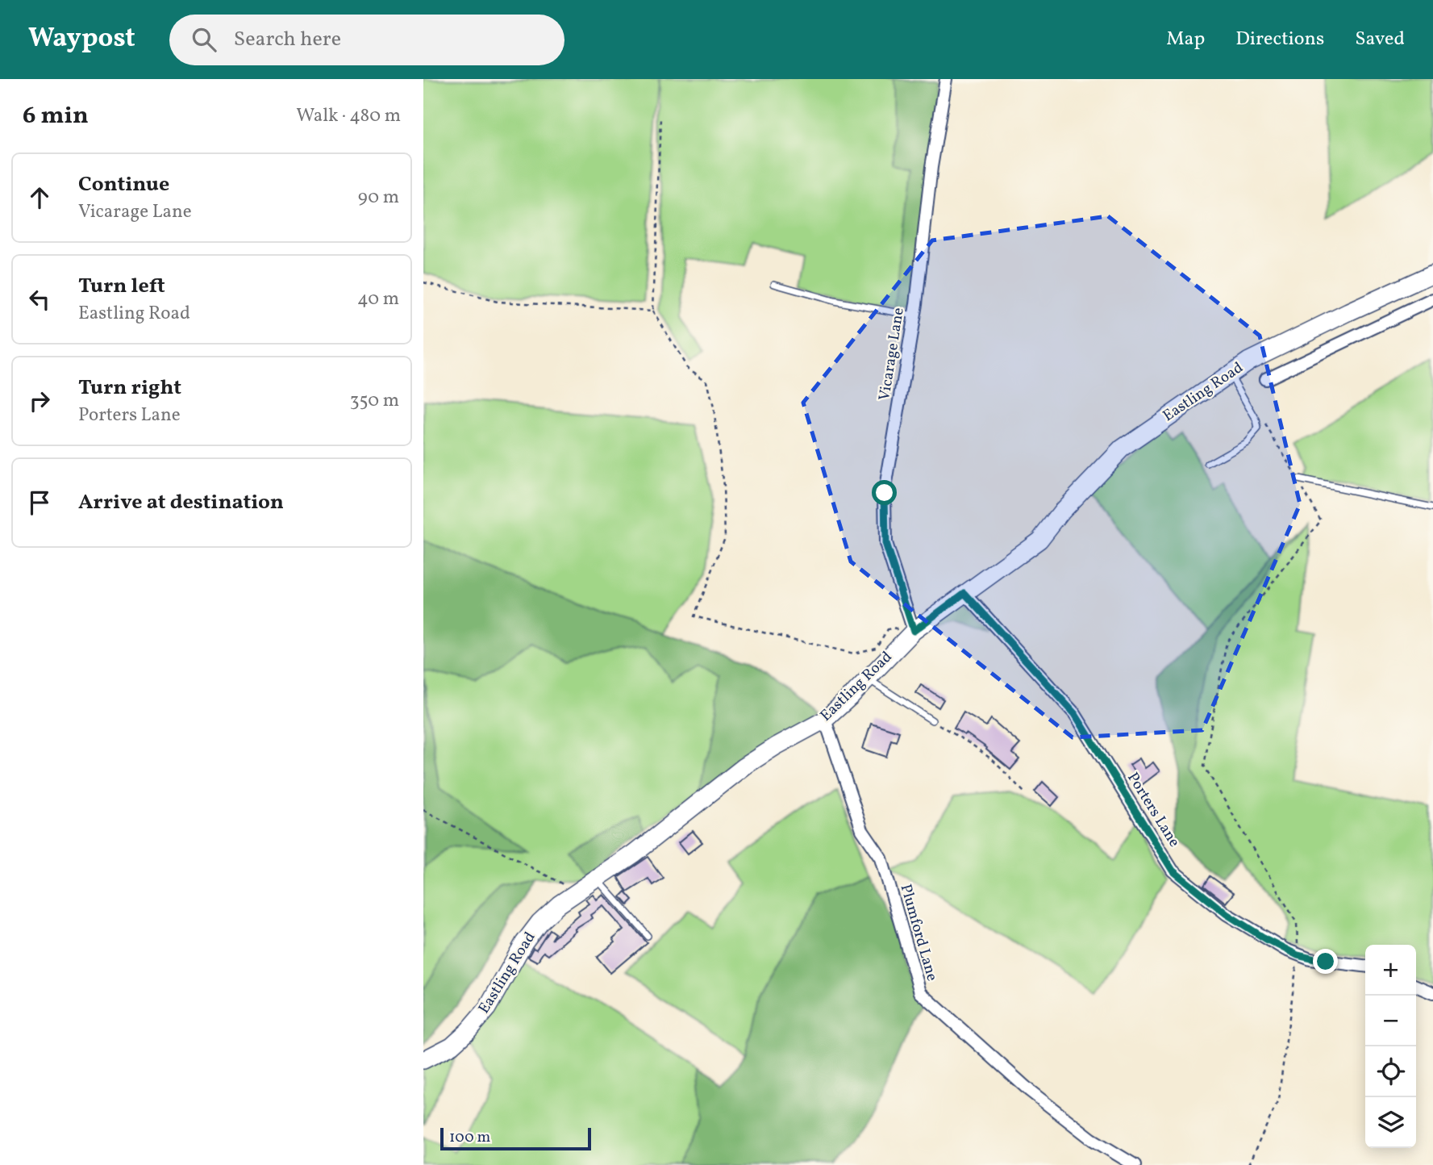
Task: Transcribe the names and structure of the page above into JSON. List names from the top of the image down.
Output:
{
  "streets": {
    "street": [
      "Vicarage Lane",
      "Eastling Road",
      "Porters Lane",
      "Plumford Lane"
    ]
  },
  "crossings": [
    ["Vicarage Lane", "Eastling Road"],
    ["Eastling Road", "Porters Lane"],
    ["Eastling Road", "Plumford Lane"]
  ],
  "scale_bar": "100 m",
  "page": {
    "header": "Waypost",
    "search": "Search here",
    "nav": ["Map", "Directions", "Saved"],
    "heading": ["6 min", "Walk · 480 m"],
    "list": [
      ["Continue", "Vicarage Lane", "90 m"],
      ["Turn left", "Eastling Road", "40 m"],
      ["Turn right", "Porters Lane", "350 m"],
      "Arrive at destination"
    ],
    "map_buttons": ["+", "−"],
    "scale": "100 m"
  }
}
